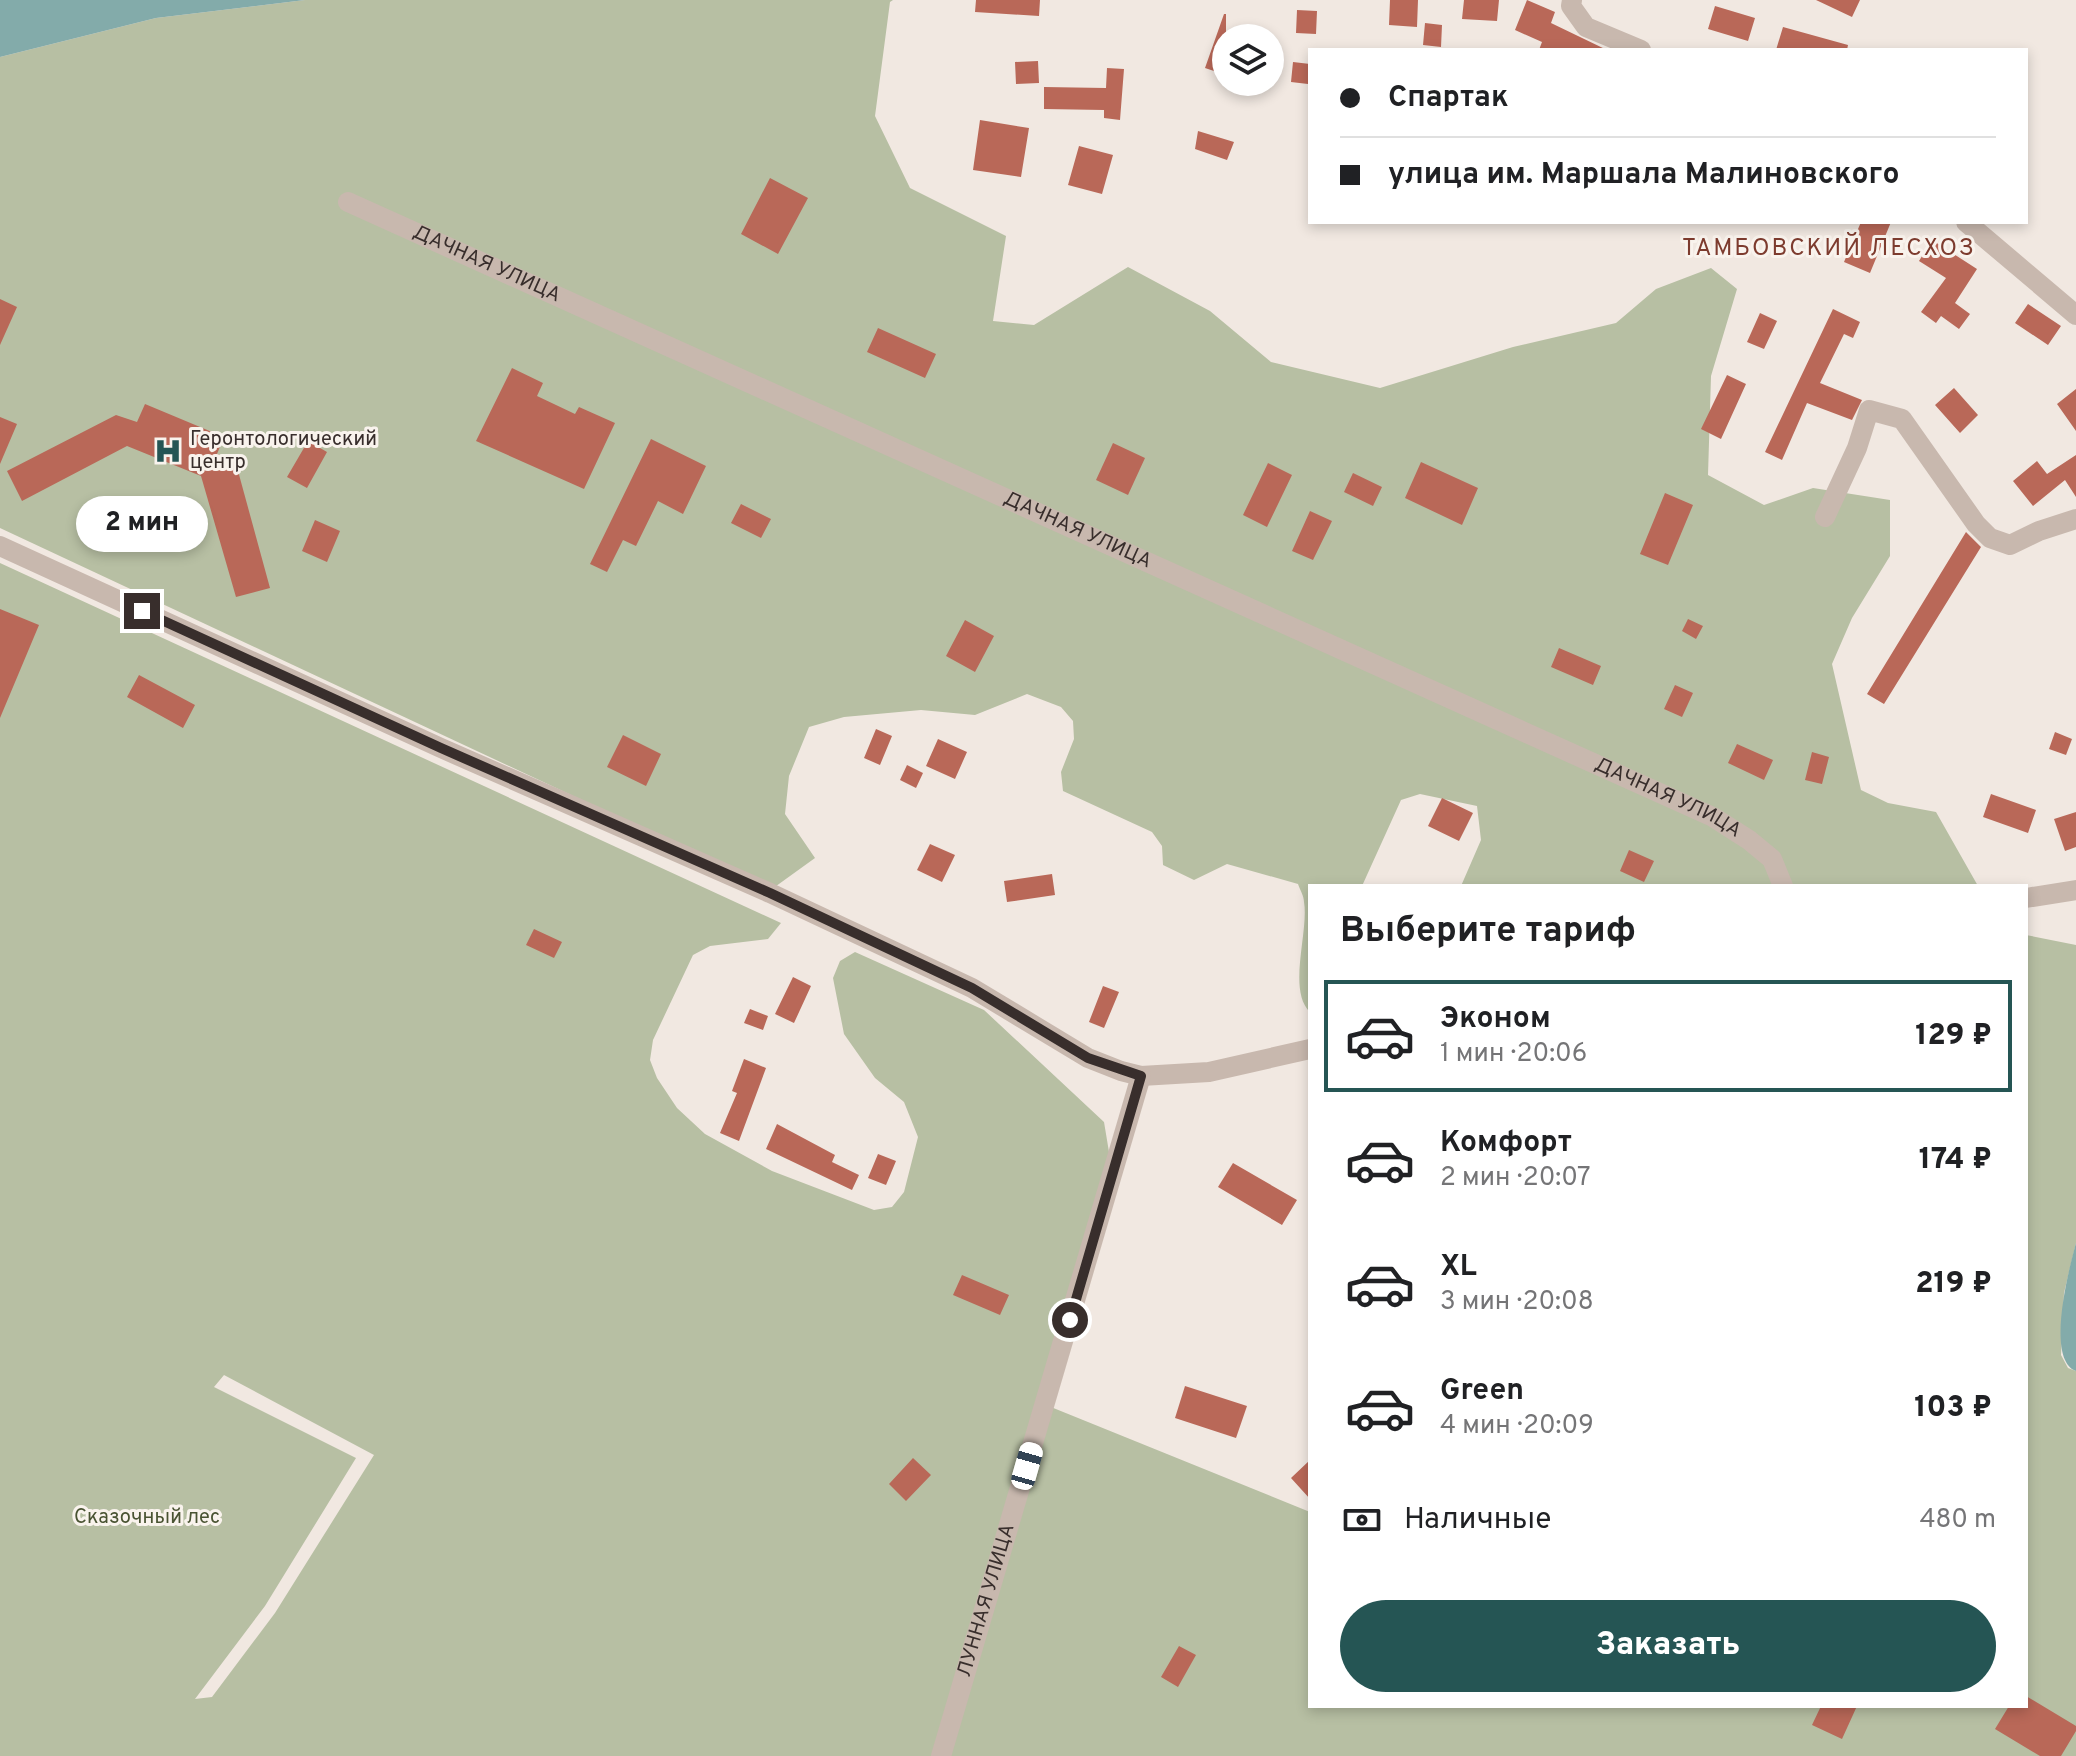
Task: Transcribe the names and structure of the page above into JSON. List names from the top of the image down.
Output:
{
  "streets": {
    "street": ["ДАЧНАЯ УЛИЦА", "ЛУННАЯ УЛИЦА"]
  },
  "districts": ["ТАМБОВСКИЙ ЛЕСХОЗ"],
  "parks": ["Сказочный лес"],
  "places": {
    "hospital": ["Геронтологический центр"]
  },
  "page": {
    "banner": ["Спартак", "улица им. Маршала Малиновского"],
    "bubble": "2 мин",
    "heading": "Выберите тариф",
    "list": [
      {
        "name": "Эконом",
        "note": "1 мин · 20:06",
        "value": "129 ₽"
      },
      {
        "name": "Комфорт",
        "note": "2 мин · 20:07",
        "value": "174 ₽"
      },
      {
        "name": "XL",
        "note": "3 мин · 20:08",
        "value": "219 ₽"
      },
      {
        "name": "Green",
        "note": "4 мин · 20:09",
        "value": "103 ₽"
      }
    ],
    "pay": ["Наличные", "480 m"],
    "buttons": "Заказать"
  }
}
